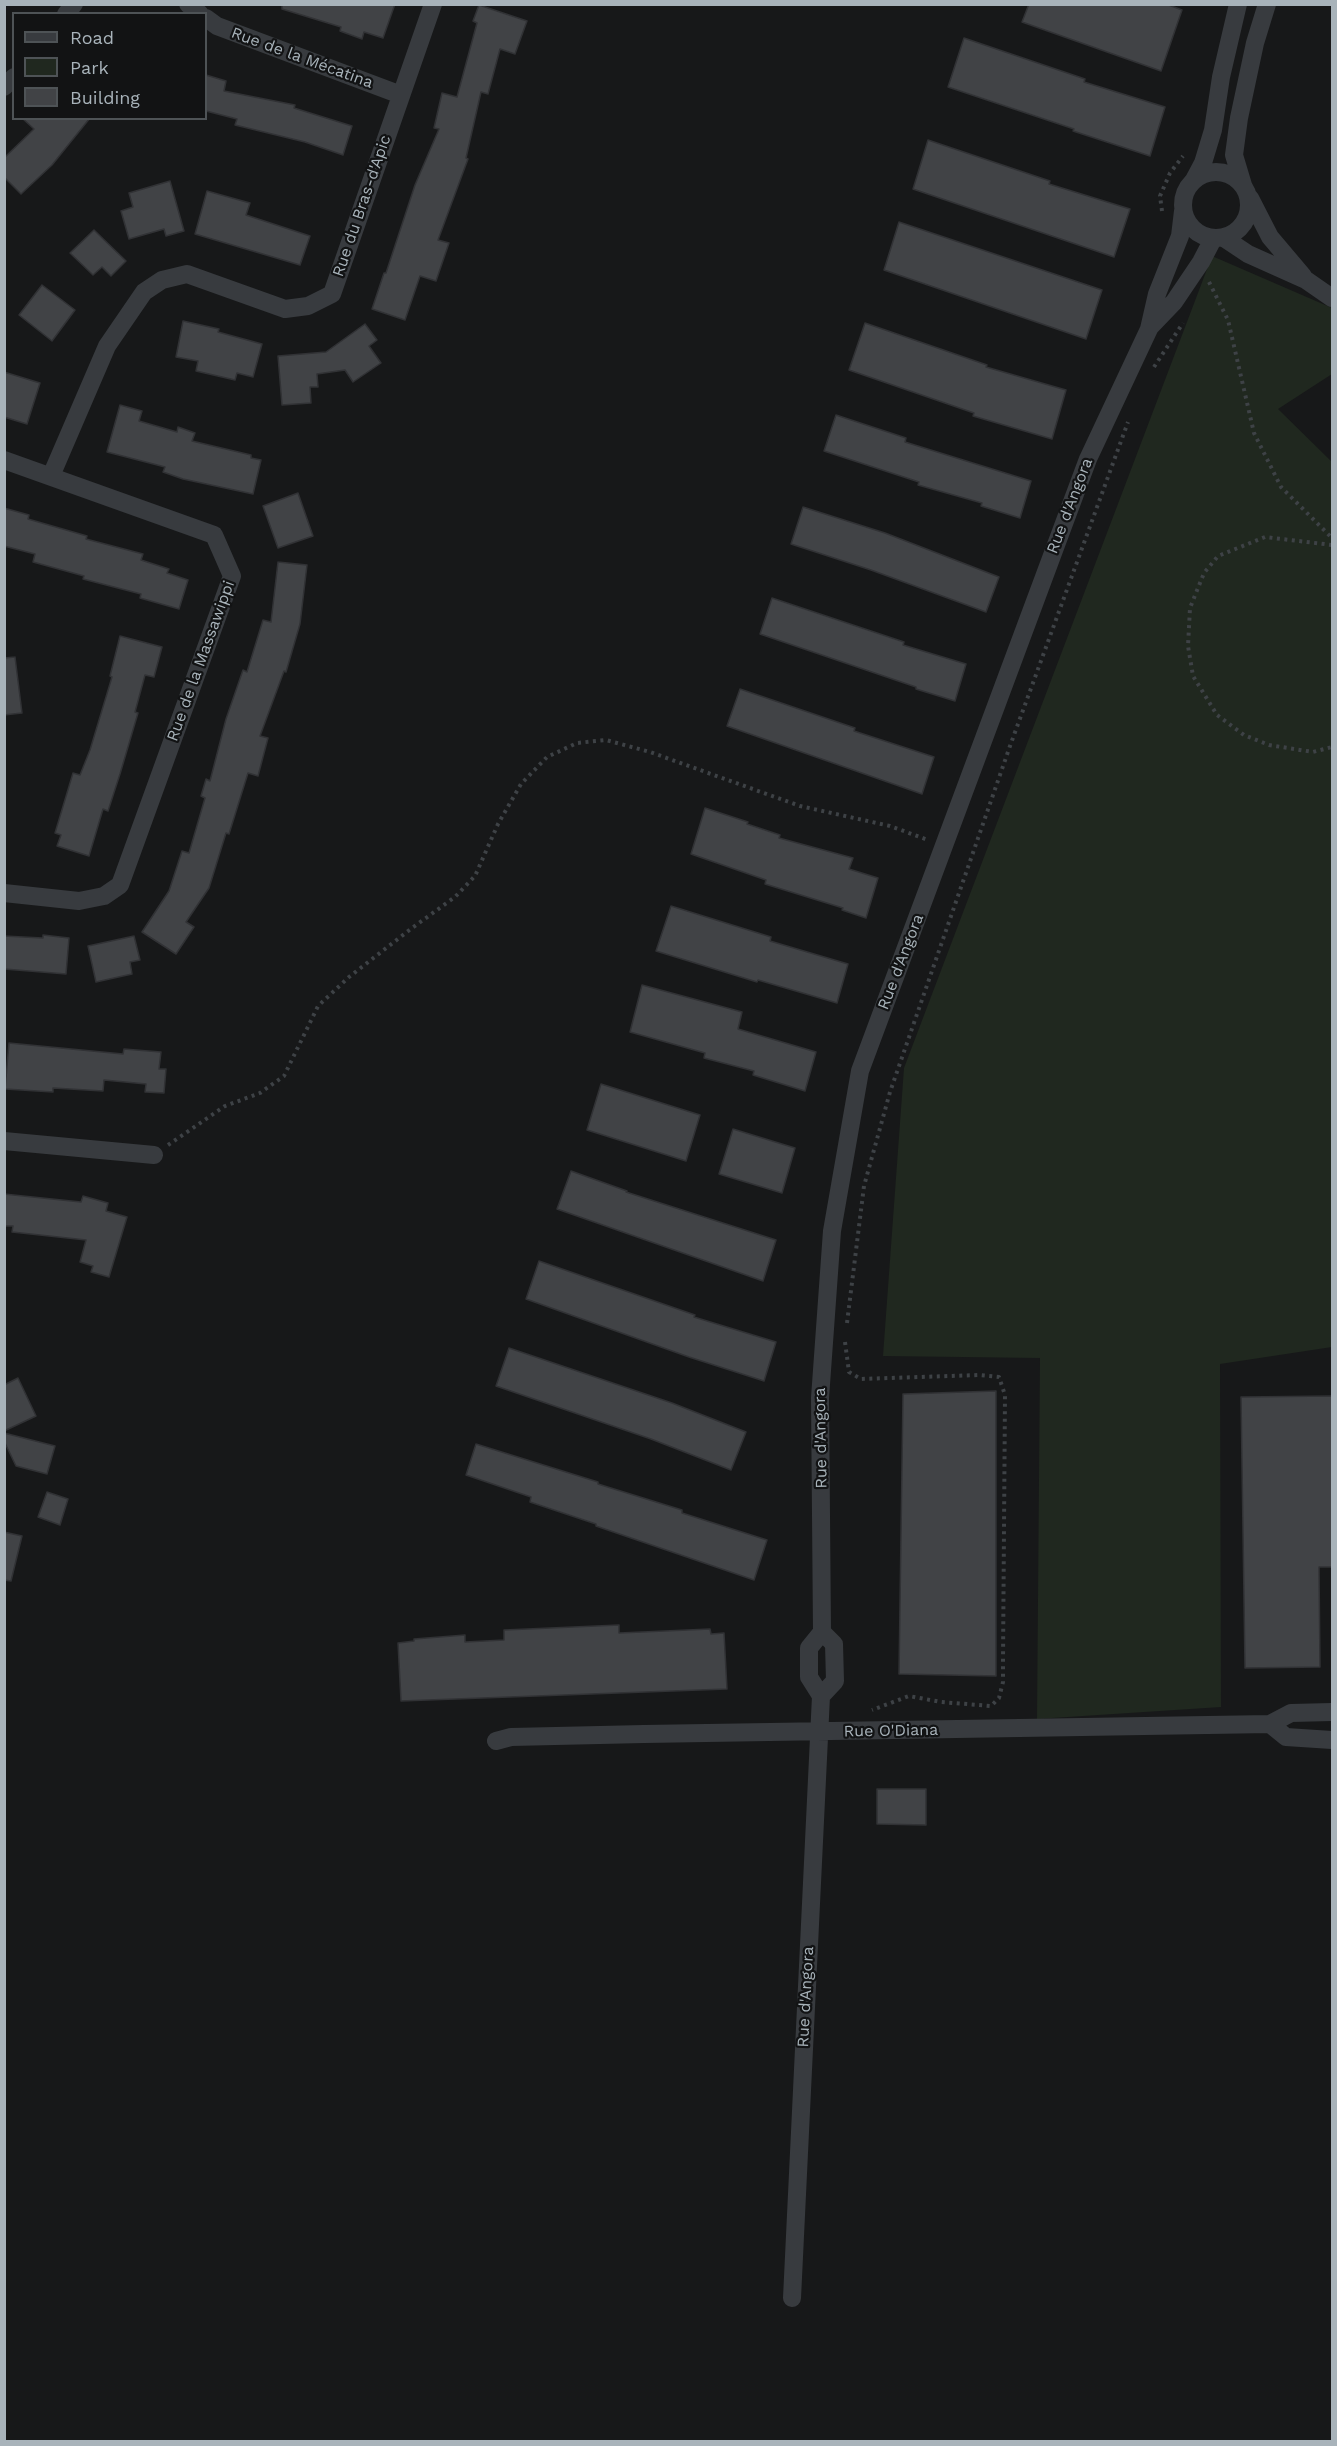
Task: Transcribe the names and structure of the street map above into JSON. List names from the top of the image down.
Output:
{
  "streets": {
    "street": [
      "Rue de la Mécatina",
      "Rue du Bras-d'Apic",
      "Rue d'Angora",
      "Rue de la Massawippi",
      "Rue O'Diana"
    ]
  },
  "crossings": [
    ["Rue de la Mécatina", "Rue du Bras-d'Apic"],
    ["Rue du Bras-d'Apic", "Rue de la Massawippi"],
    ["Rue d'Angora", "Rue O'Diana"]
  ],
  "legend": ["Road", "Park", "Building"]
}
